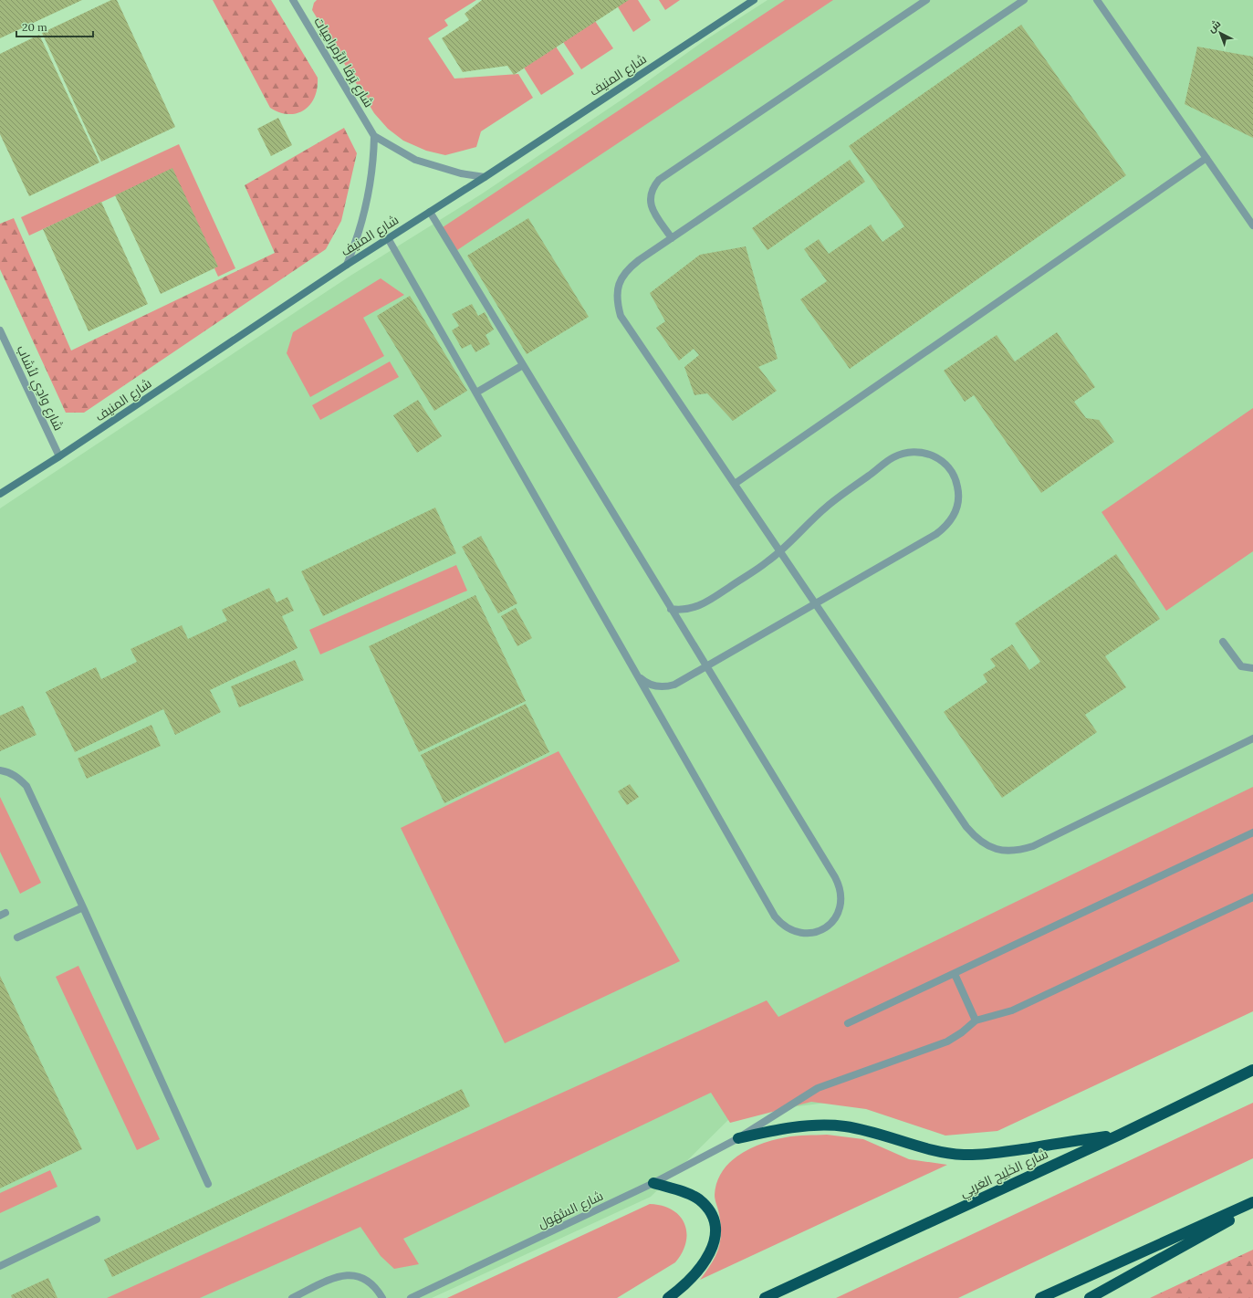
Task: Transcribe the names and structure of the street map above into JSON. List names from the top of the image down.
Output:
{
  "streets": {
    "highway": ["شارع الخَلِيج العَربِي"],
    "street": [
      "شارع بَرقا الرَّمرامِيات",
      "شارع المنيف",
      "شارع وادِي لأشاب",
      "شارع السُّهُول"
    ]
  },
  "crossings": [
    ["شارع بَرقا الرَّمرامِيات", "شارع المنيف"],
    ["شارع المنيف", "شارع وادِي لأشاب"]
  ],
  "scale_bar": "20 m",
  "north": "top left"
}
